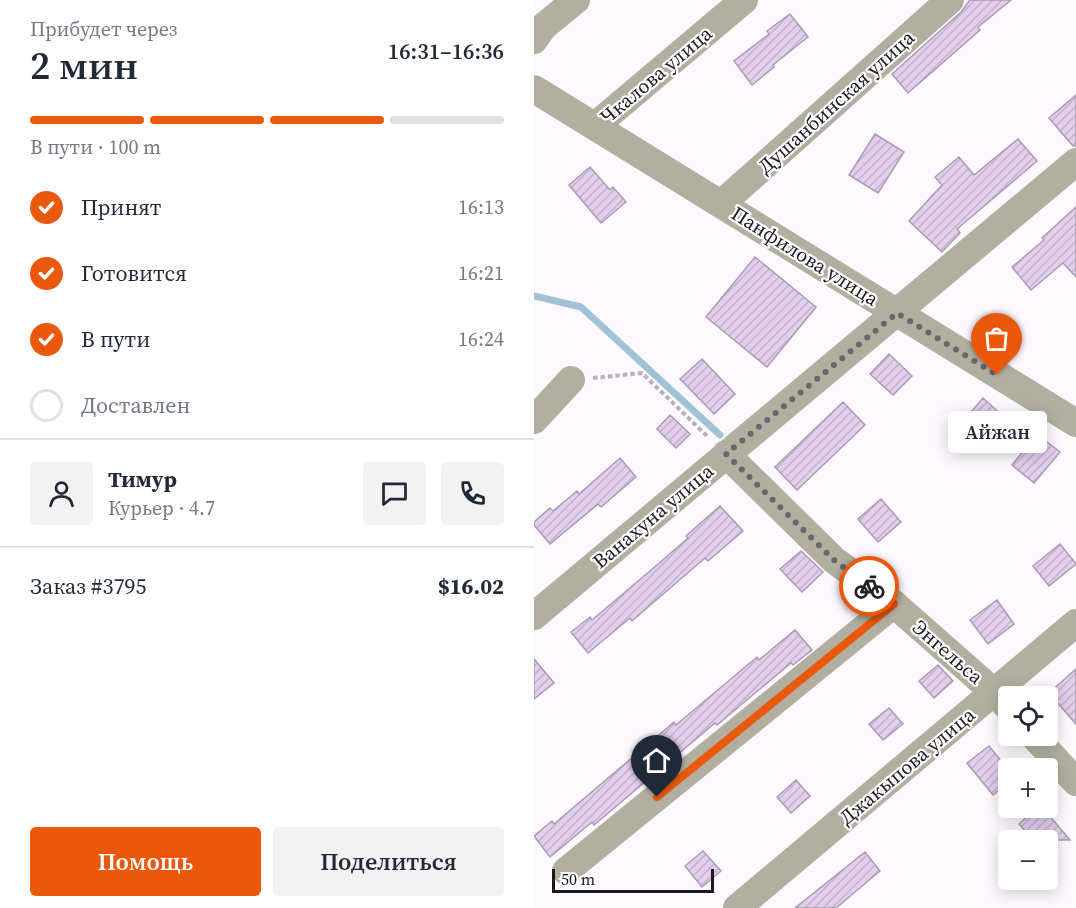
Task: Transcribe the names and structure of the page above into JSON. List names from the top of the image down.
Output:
{
  "streets": {
    "street": [
      "Чкалова улица",
      "Душанбинская улица",
      "Панфилова улица",
      "Ванахуна улица",
      "Энгельса",
      "Джакыпова улица"
    ]
  },
  "crossings": [
    ["Чкалова улица", "Панфилова улица"],
    ["Душанбинская улица", "Панфилова улица"],
    ["Панфилова улица", "Ванахуна улица"],
    ["Ванахуна улица", "Энгельса"]
  ],
  "places": ["Айжан"],
  "scale_bar": "50 m",
  "page": {
    "heading": ["2 мин", "Прибудет через", "16:31–16:36"],
    "panel": [
      "Тимур",
      "Курьер · 4.7",
      "Заказ #3795",
      "$16.02"
    ],
    "bar": "В пути · 100 m",
    "list": [
      ["Принят", "16:13"],
      ["Готовится", "16:21"],
      ["В пути", "16:24"],
      "Доставлен"
    ],
    "bubble": "Айжан",
    "map_buttons": ["+", "−"],
    "buttons": ["Помощь", "Поделиться"],
    "scale": "50 m"
  }
}
